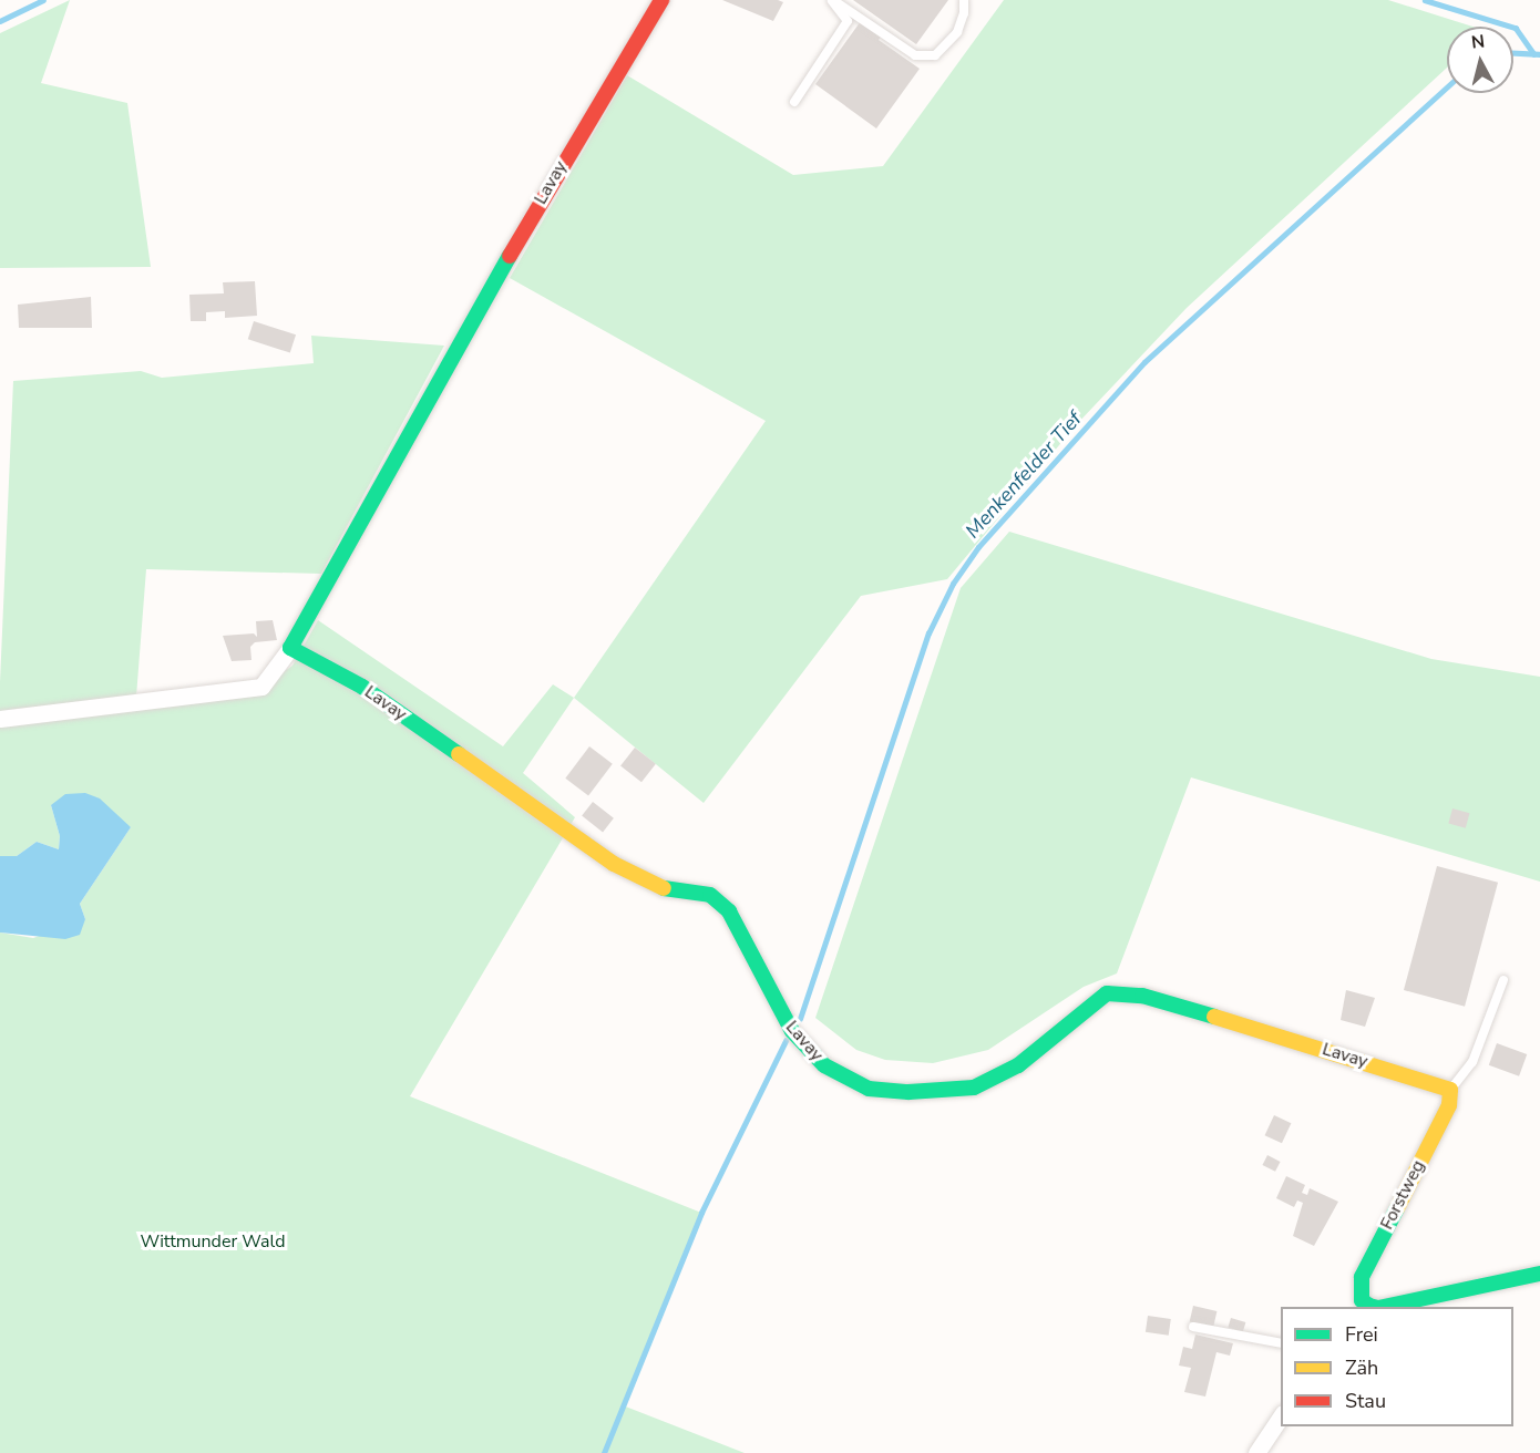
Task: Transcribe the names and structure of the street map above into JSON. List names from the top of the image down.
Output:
{
  "streets": {
    "street": ["Lavay", "Forstweg"]
  },
  "crossings": [
    ["Lavay", "Forstweg"]
  ],
  "water": ["Menkenfelder Tief"],
  "parks": ["Wittmunder Wald"],
  "legend": ["Frei", "Zäh", "Stau"],
  "north": "top"
}
